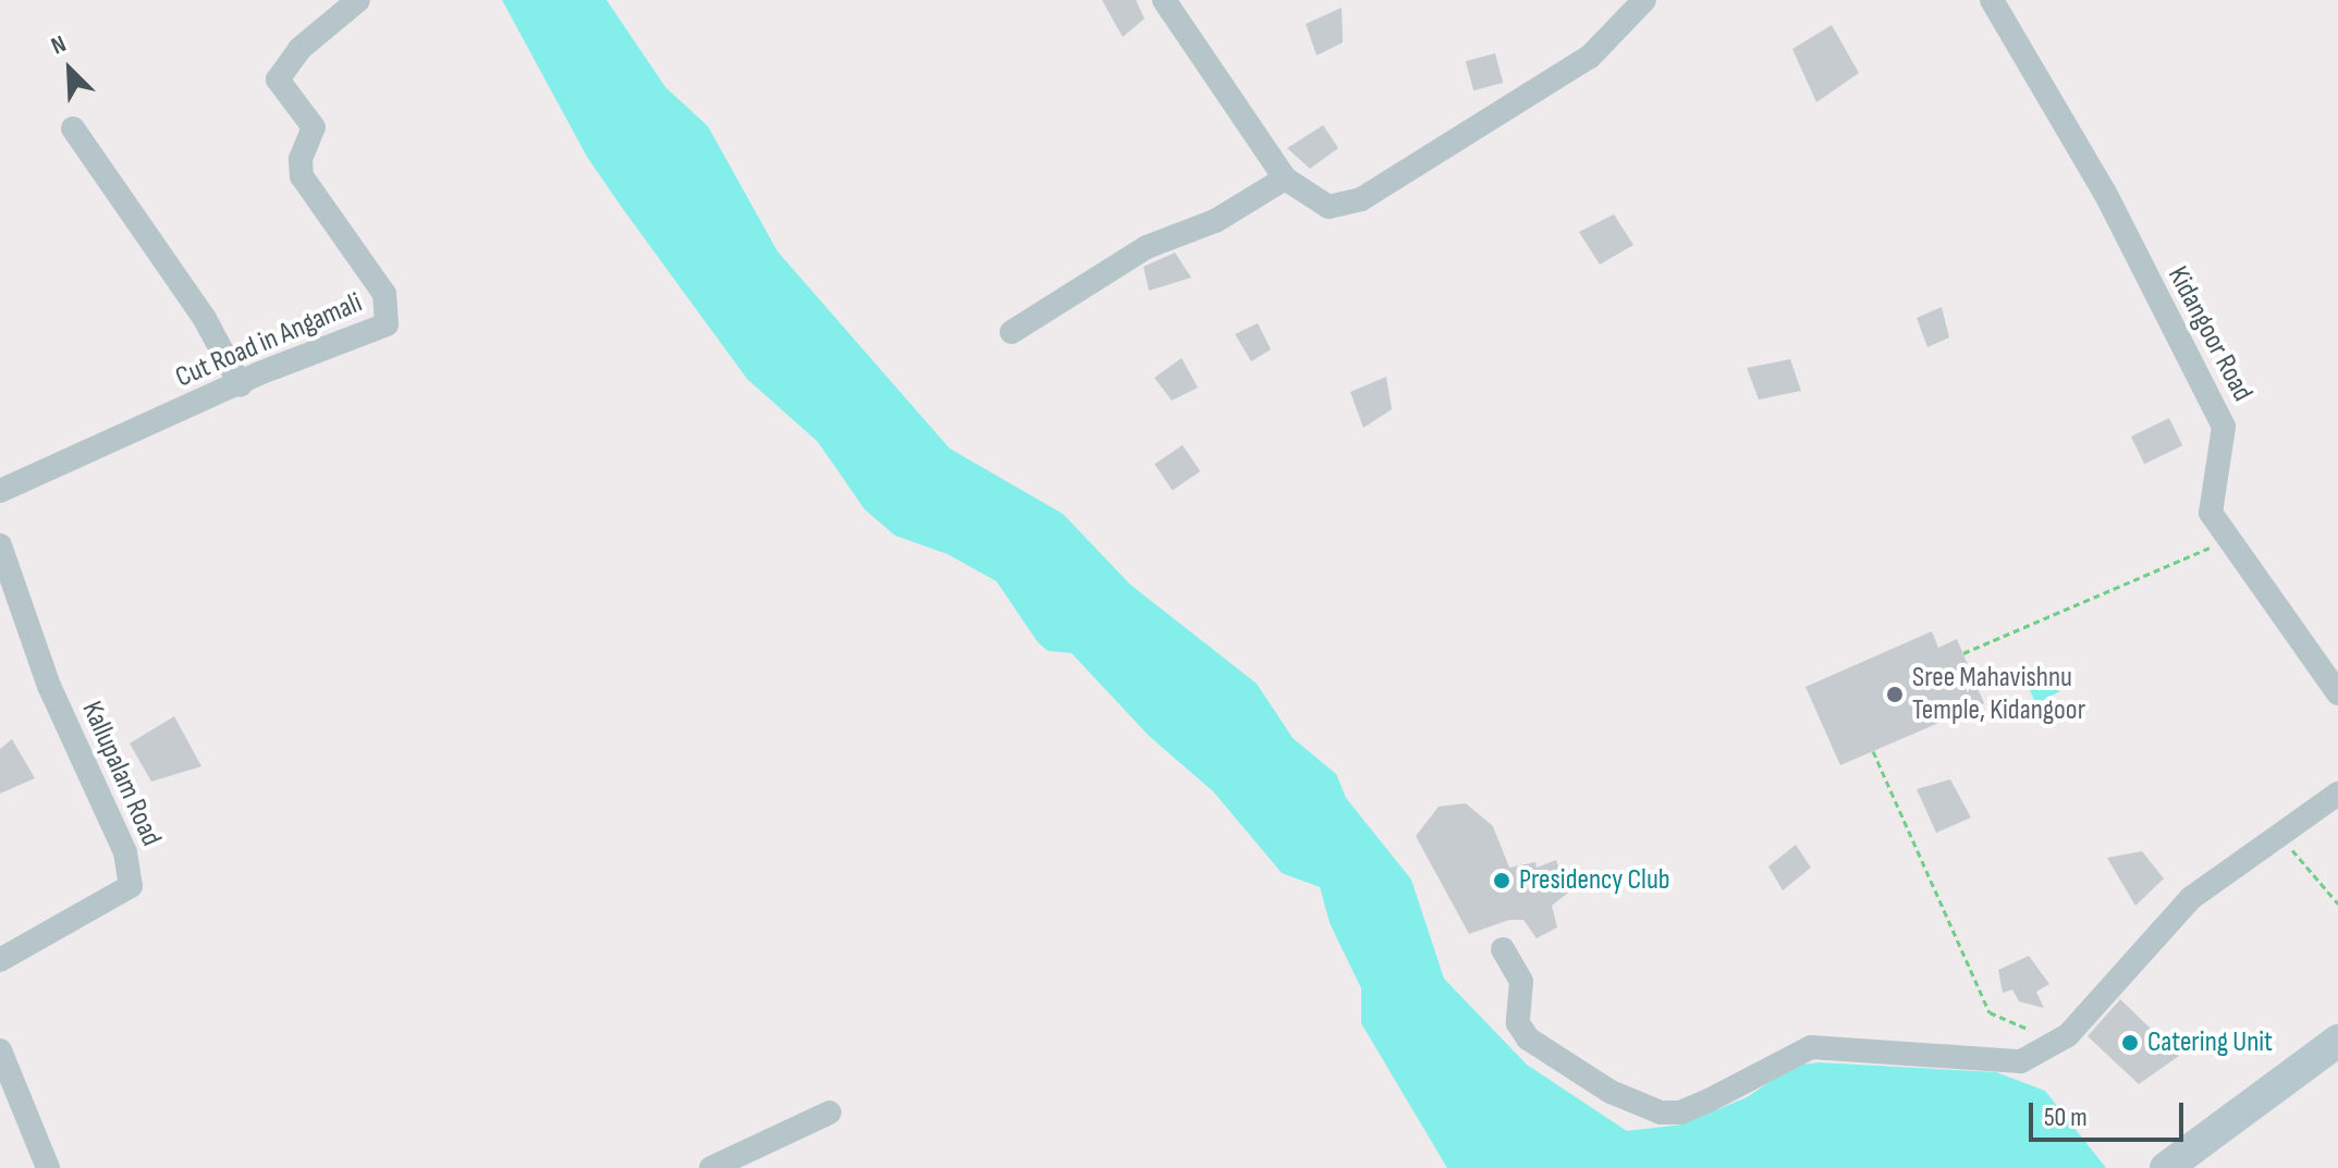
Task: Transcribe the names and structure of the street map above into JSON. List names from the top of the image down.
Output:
{
  "streets": {
    "street": ["Kidangoor Road", "Cut Road in Angamali", "Kallupalam Road"]
  },
  "places": ["Sree Mahavishnu Temple, Kidangoor", "Presidency Club", "Catering Unit"],
  "scale_bar": "50 m",
  "north": "top left"
}
